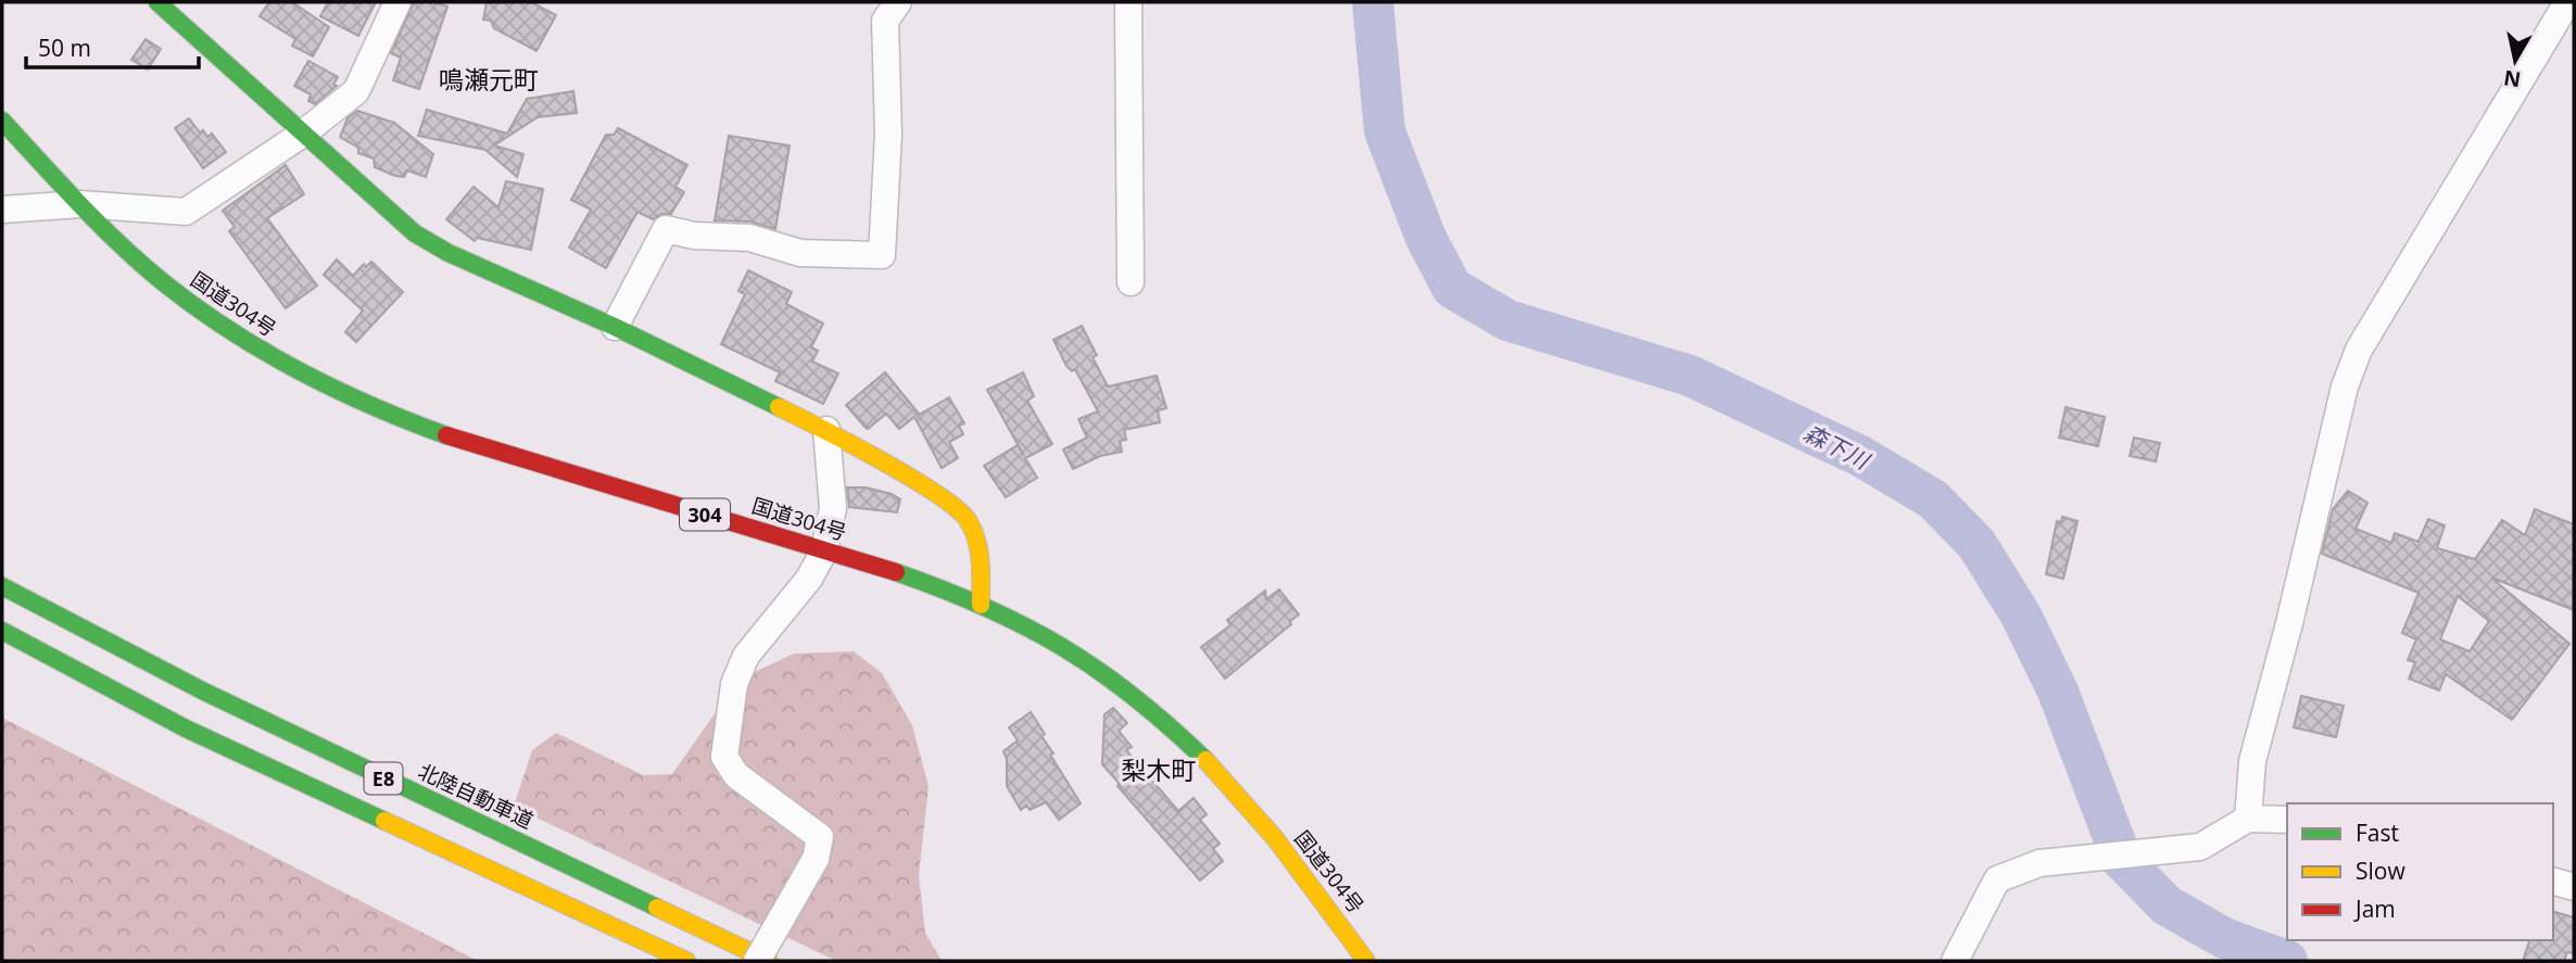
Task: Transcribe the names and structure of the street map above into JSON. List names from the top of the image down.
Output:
{
  "streets": {
    "main road": [
      "国道304号",
      "304",
      "E8",
      "北陸自動車道"
    ]
  },
  "districts": ["鳴瀬元町", "梨木町"],
  "water": ["森下川"],
  "legend": ["Fast", "Slow", "Jam"],
  "scale_bar": "50 m",
  "north": "bottom"
}
